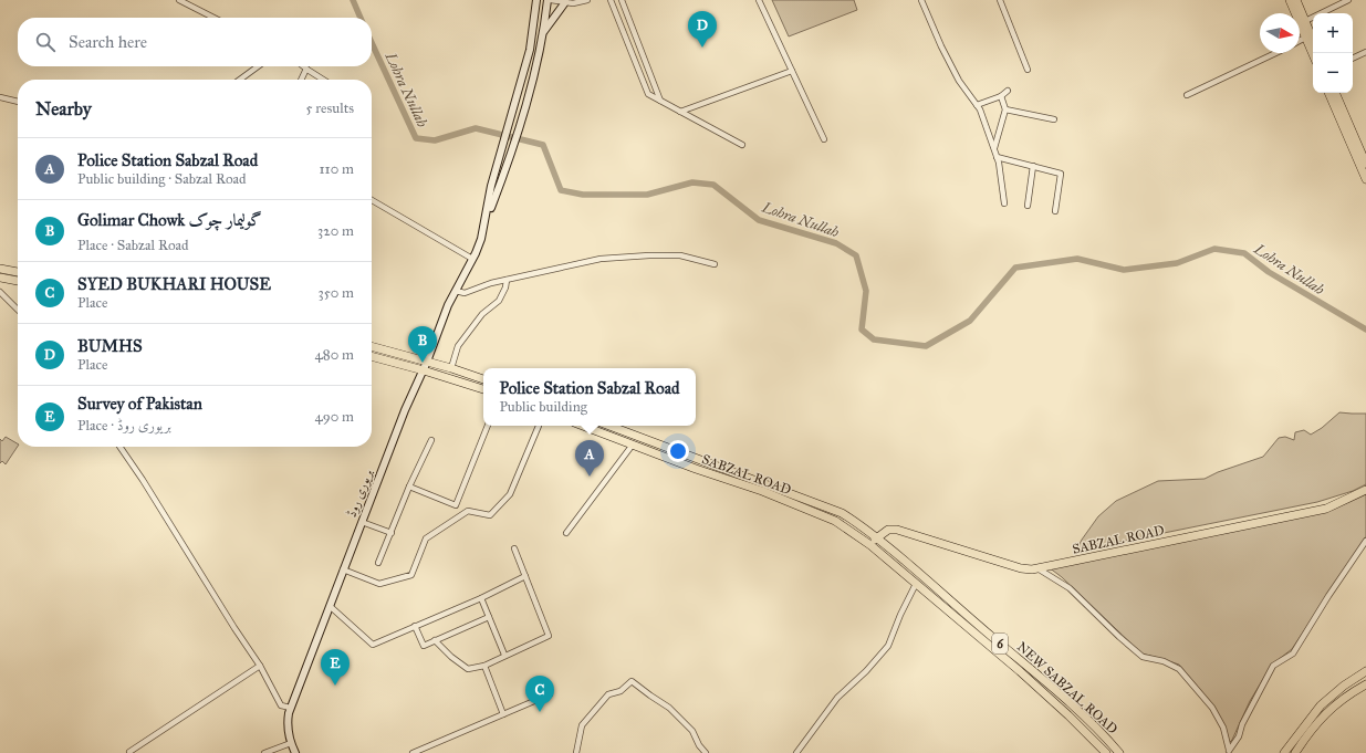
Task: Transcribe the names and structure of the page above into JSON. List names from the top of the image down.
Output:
{
  "streets": {
    "main road": [
      "SABZAL ROAD",
      "بریوری روڈ",
      "6",
      "NEW SABZAL ROAD"
    ]
  },
  "crossings": [
    ["SABZAL ROAD", "NEW SABZAL ROAD"]
  ],
  "water": ["Lohra Nullah"],
  "north": "right",
  "page": {
    "pins": [
      "D",
      "B",
      "A",
      "E",
      "C"
    ],
    "map_buttons": ["+", "−"],
    "search": "Search here",
    "heading": ["Nearby", "5 results"],
    "list": [
      {
        "mark": "A",
        "name": "Police Station Sabzal Road",
        "note": "Public building · Sabzal Road",
        "value": "110 m"
      },
      {
        "mark": "B",
        "name": "Golimar Chowk گولیمار چوک",
        "note": "Place · Sabzal Road",
        "value": "320 m"
      },
      {
        "mark": "C",
        "name": "SYED BUKHARI HOUSE",
        "note": "Place",
        "value": "350 m"
      },
      {
        "mark": "D",
        "name": "BUMHS",
        "note": "Place",
        "value": "480 m"
      },
      {
        "mark": "E",
        "name": "Survey of Pakistan",
        "note": "Place · بریوری روڈ",
        "value": "490 m"
      }
    ],
    "popup": ["Police Station Sabzal Road", "Public building"]
  }
}
